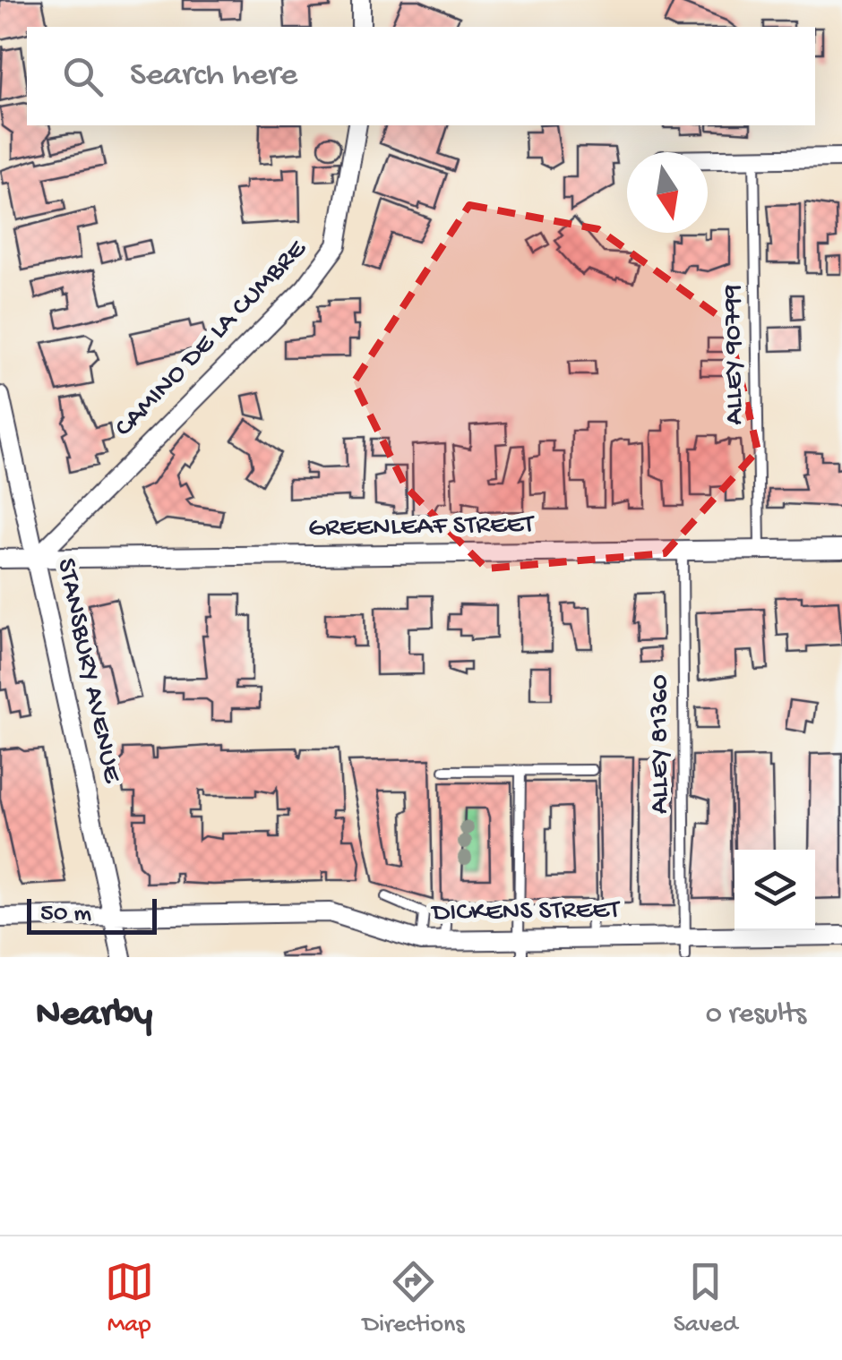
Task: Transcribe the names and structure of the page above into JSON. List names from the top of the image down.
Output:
{
  "streets": {
    "street": [
      "CAMINO DE LA CUMBRE",
      "GREENLEAF STREET",
      "STANSBURY AVENUE",
      "DICKENS STREET"
    ],
    "lane": ["ALLEY 90799", "ALLEY 81360"]
  },
  "crossings": [
    ["CAMINO DE LA CUMBRE", "GREENLEAF STREET"],
    ["CAMINO DE LA CUMBRE", "STANSBURY AVENUE"],
    ["ALLEY 90799", "GREENLEAF STREET"],
    ["GREENLEAF STREET", "STANSBURY AVENUE"],
    ["GREENLEAF STREET", "ALLEY 81360"],
    ["STANSBURY AVENUE", "DICKENS STREET"],
    ["ALLEY 81360", "DICKENS STREET"]
  ],
  "scale_bar": "50 m",
  "north": "bottom",
  "page": {
    "search": "Search here",
    "scale": "50 m",
    "heading": ["Nearby", "0 results"],
    "nav": ["Map", "Directions", "Saved"]
  }
}
